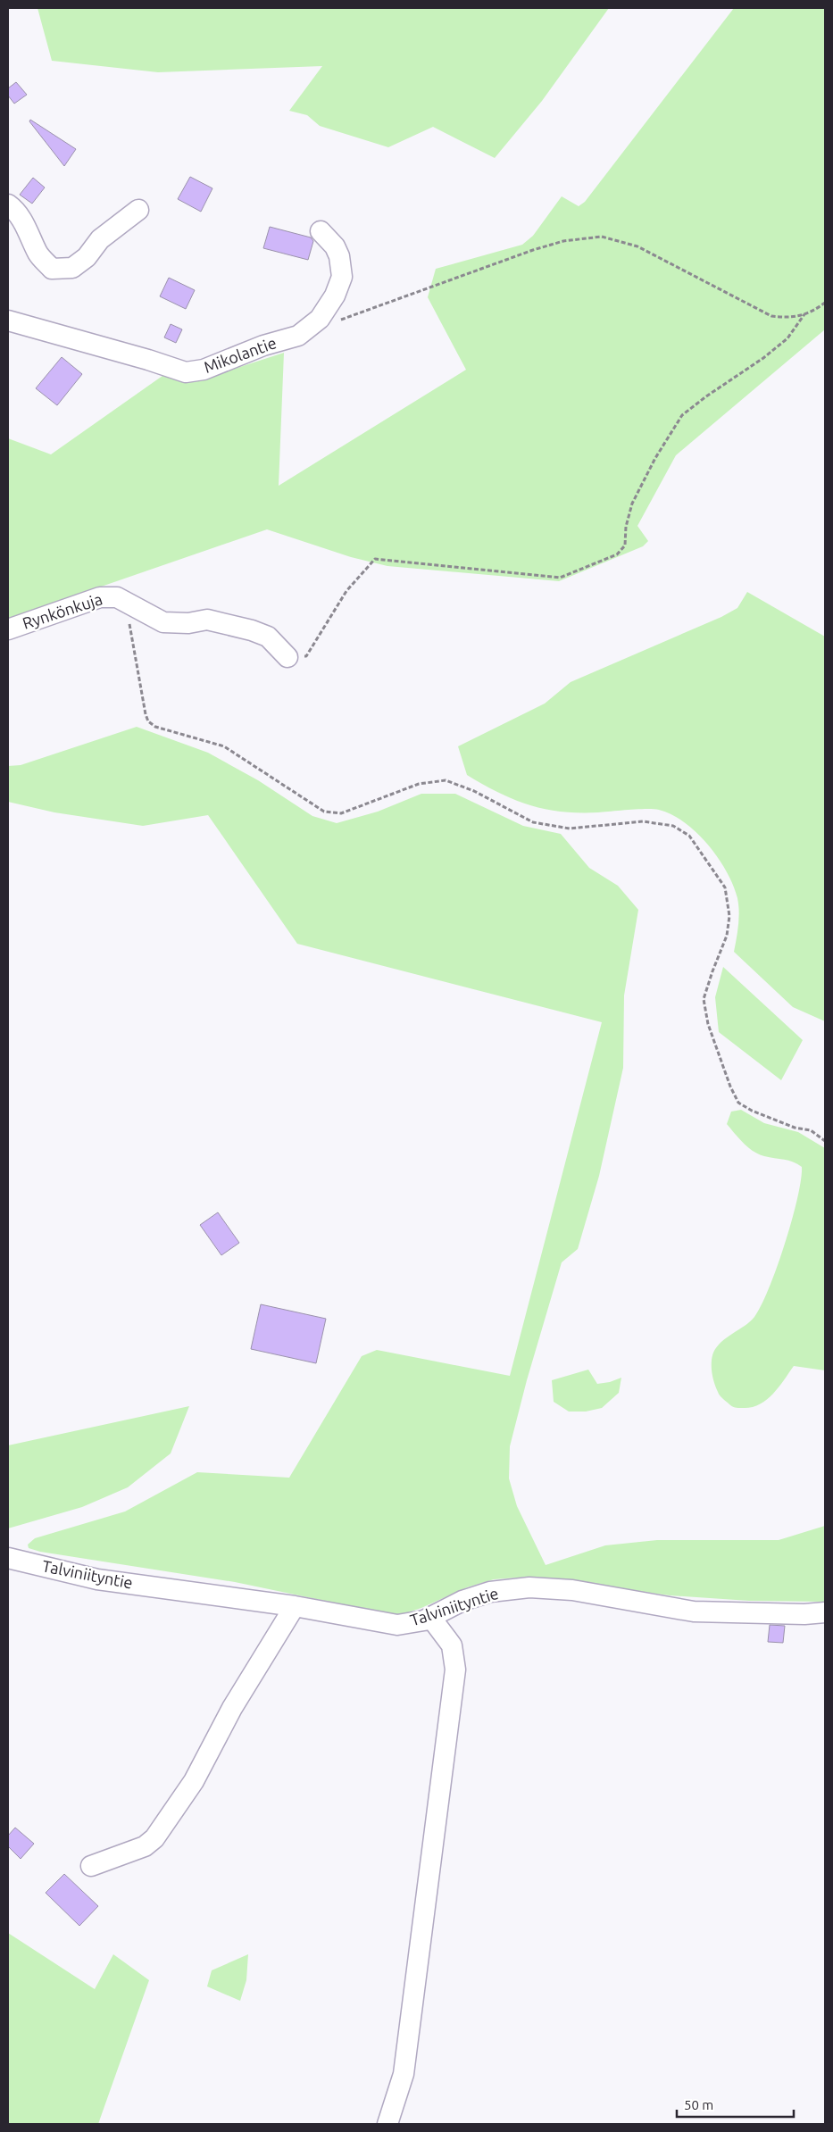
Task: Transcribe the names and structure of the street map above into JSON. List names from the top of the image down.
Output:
{
  "streets": {
    "street": ["Mikolantie", "Rynkönkuja", "Talviniityntie"]
  },
  "scale_bar": "50 m"
}
